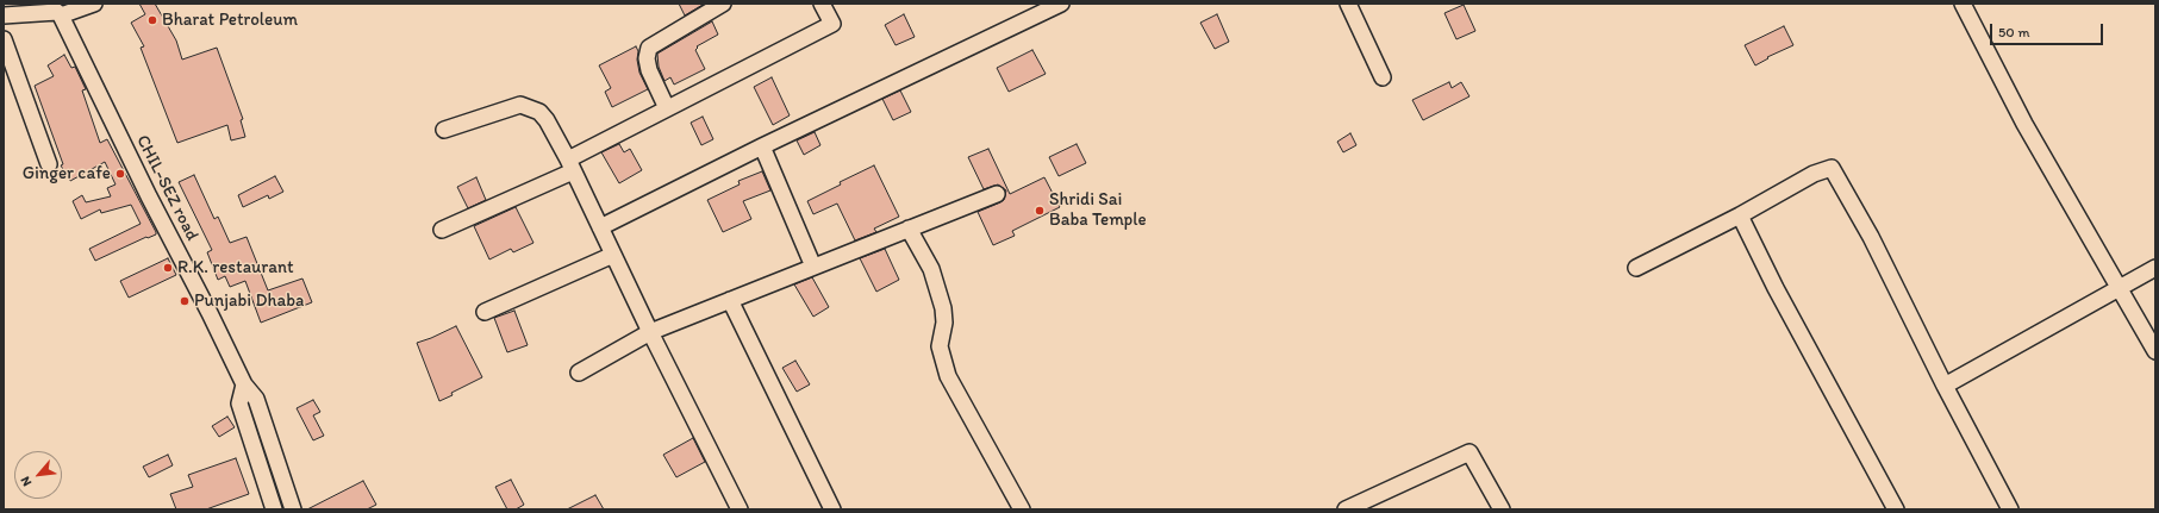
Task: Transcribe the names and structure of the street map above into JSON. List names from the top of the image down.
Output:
{
  "streets": {
    "street": ["CHIL-SEZ road"]
  },
  "places": [
    "Bharat Petroleum",
    "Ginger cafe",
    "Shridi Sai Baba Temple",
    "R.K. restaurant",
    "Punjabi Dhaba"
  ],
  "scale_bar": "50 m",
  "north": "bottom left"
}
